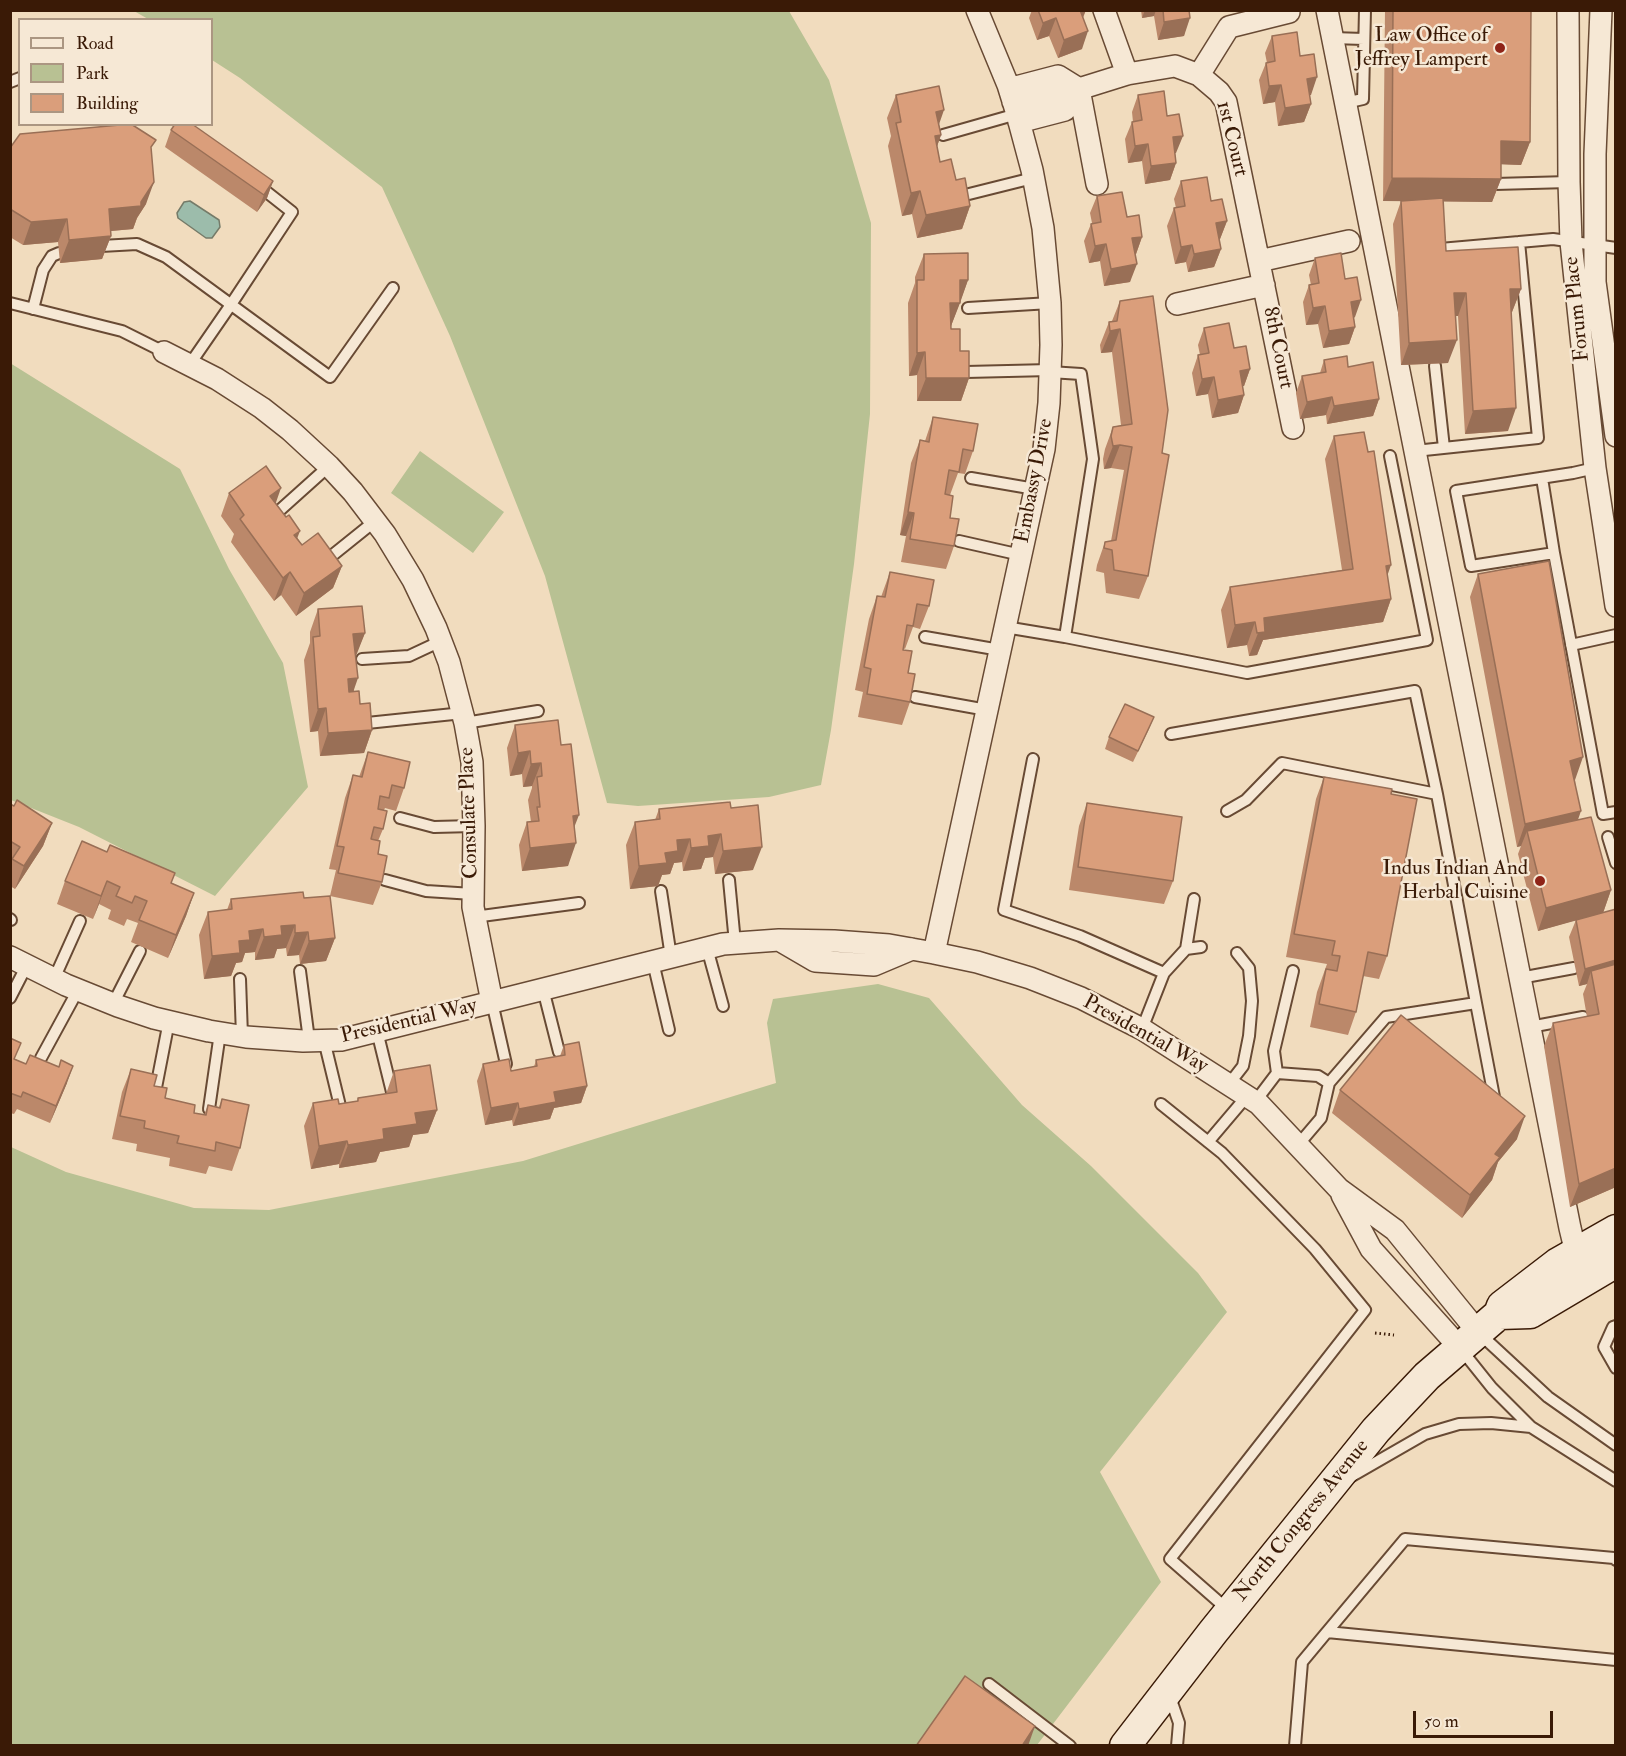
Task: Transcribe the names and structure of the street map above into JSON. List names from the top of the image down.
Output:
{
  "streets": {
    "street": [
      "1st Court",
      "Forum Place",
      "8th Court",
      "Embassy Drive",
      "Consulate Place",
      "Presidential Way",
      "North Congress Avenue"
    ]
  },
  "crossings": [
    ["1st Court", "8th Court"],
    ["1st Court", "Embassy Drive"],
    ["Embassy Drive", "Presidential Way"],
    ["Consulate Place", "Presidential Way"],
    ["Presidential Way", "North Congress Avenue"]
  ],
  "places": ["Law Office of Jeffrey Lampert", "Indus Indian And Herbal Cuisine"],
  "legend": ["Road", "Park", "Building"],
  "scale_bar": "50 m"
}
